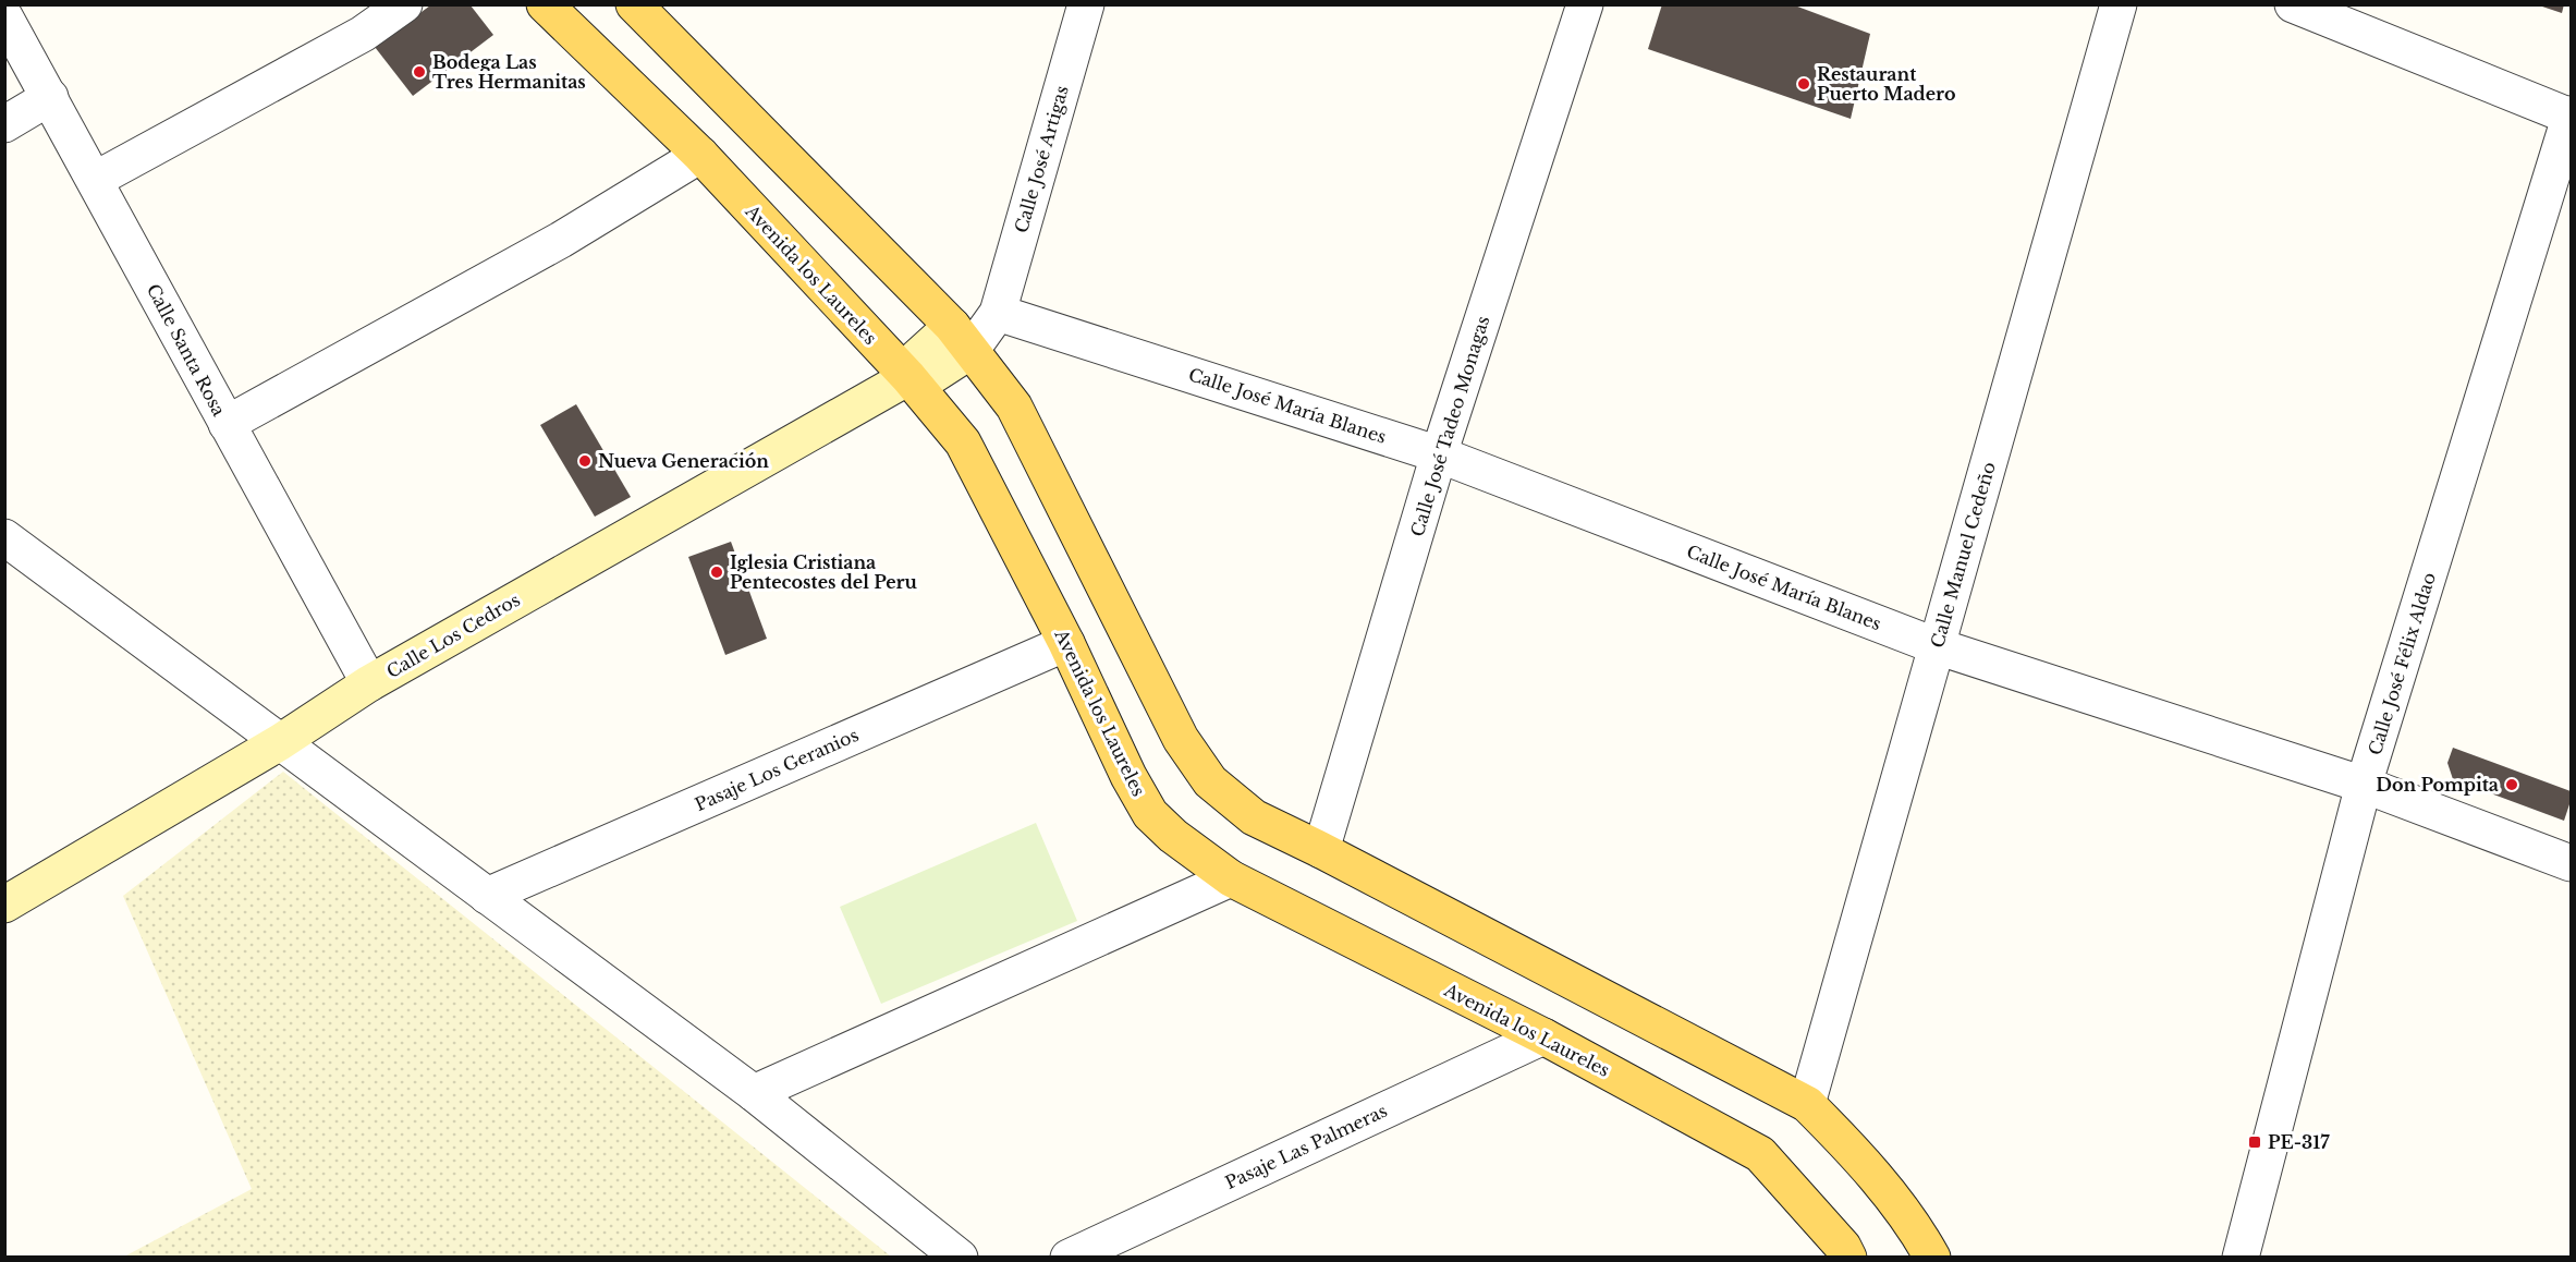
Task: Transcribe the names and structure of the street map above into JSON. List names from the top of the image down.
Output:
{
  "streets": {
    "main road": ["Avenida los Laureles"],
    "street": [
      "Calle José Artigas",
      "Calle Santa Rosa",
      "Calle José María Blanes",
      "Calle José Tadeo Monagas",
      "Calle Manuel Cedeño",
      "Calle Los Cedros",
      "Calle José Félix Aldao",
      "Pasaje Los Geranios",
      "Pasaje Las Palmeras"
    ]
  },
  "crossings": [
    ["Calle José Artigas", "Avenida los Laureles"],
    ["Calle José Artigas", "Calle José María Blanes"],
    ["Calle José Artigas", "Calle Los Cedros"],
    ["Avenida los Laureles", "Calle Los Cedros"],
    ["Avenida los Laureles", "Pasaje Los Geranios"],
    ["Avenida los Laureles", "Pasaje Las Palmeras"],
    ["Calle Santa Rosa", "Calle Los Cedros"],
    ["Calle José María Blanes", "Calle José Tadeo Monagas"],
    ["Calle José María Blanes", "Calle Manuel Cedeño"],
    ["Calle José María Blanes", "Calle José Félix Aldao"]
  ],
  "places": {
    "other": [
      "Bodega Las Tres Hermanitas",
      "Restaurant Puerto Madero",
      "Nueva Generación",
      "Iglesia Cristiana Pentecostes del Peru",
      "Don Pompita"
    ],
    "transit": ["PE-317"]
  }
}
